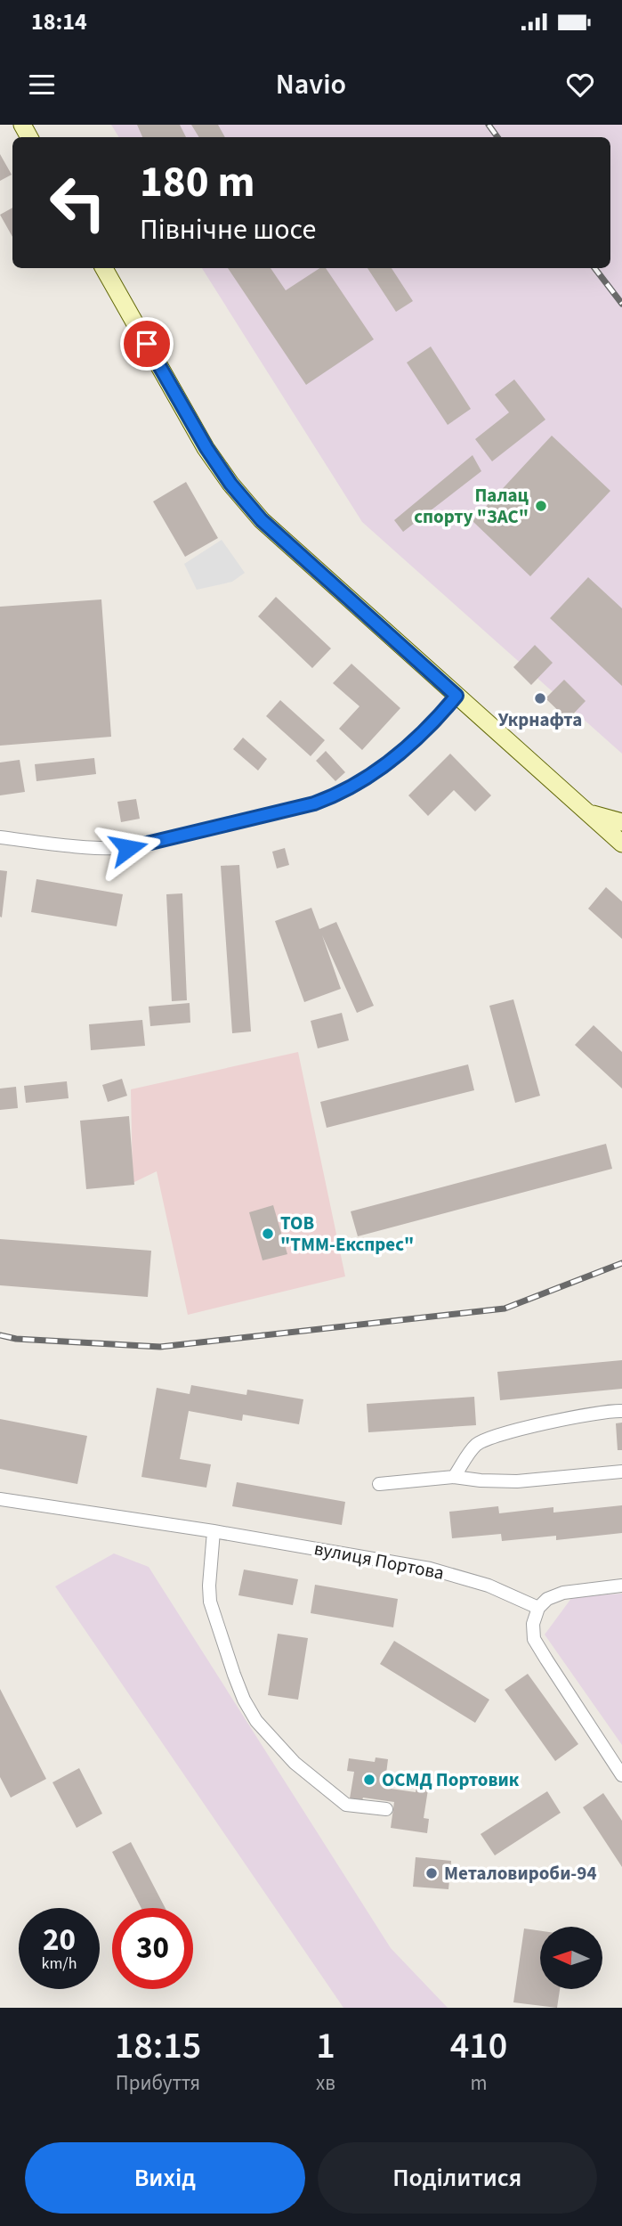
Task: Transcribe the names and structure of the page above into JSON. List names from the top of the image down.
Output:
{
  "streets": {
    "street": ["вулиця Портова"]
  },
  "places": [
    "Палац спорту \"ЗАС\"",
    "Укрнафта",
    "ТОВ \"ТММ-Експрес\"",
    "ОСМД Портовик",
    "Металовироби-94"
  ],
  "north": "left",
  "page": {
    "status": "18:14",
    "header": "Navio",
    "turn": ["180 m", "Північне шосе"],
    "speed": "20 km/h",
    "limit": "30",
    "eta": [
      "18:15",
      "Прибуття",
      "1",
      "хв",
      "410",
      "m"
    ],
    "buttons": ["Вихід", "Поділитися"]
  }
}
